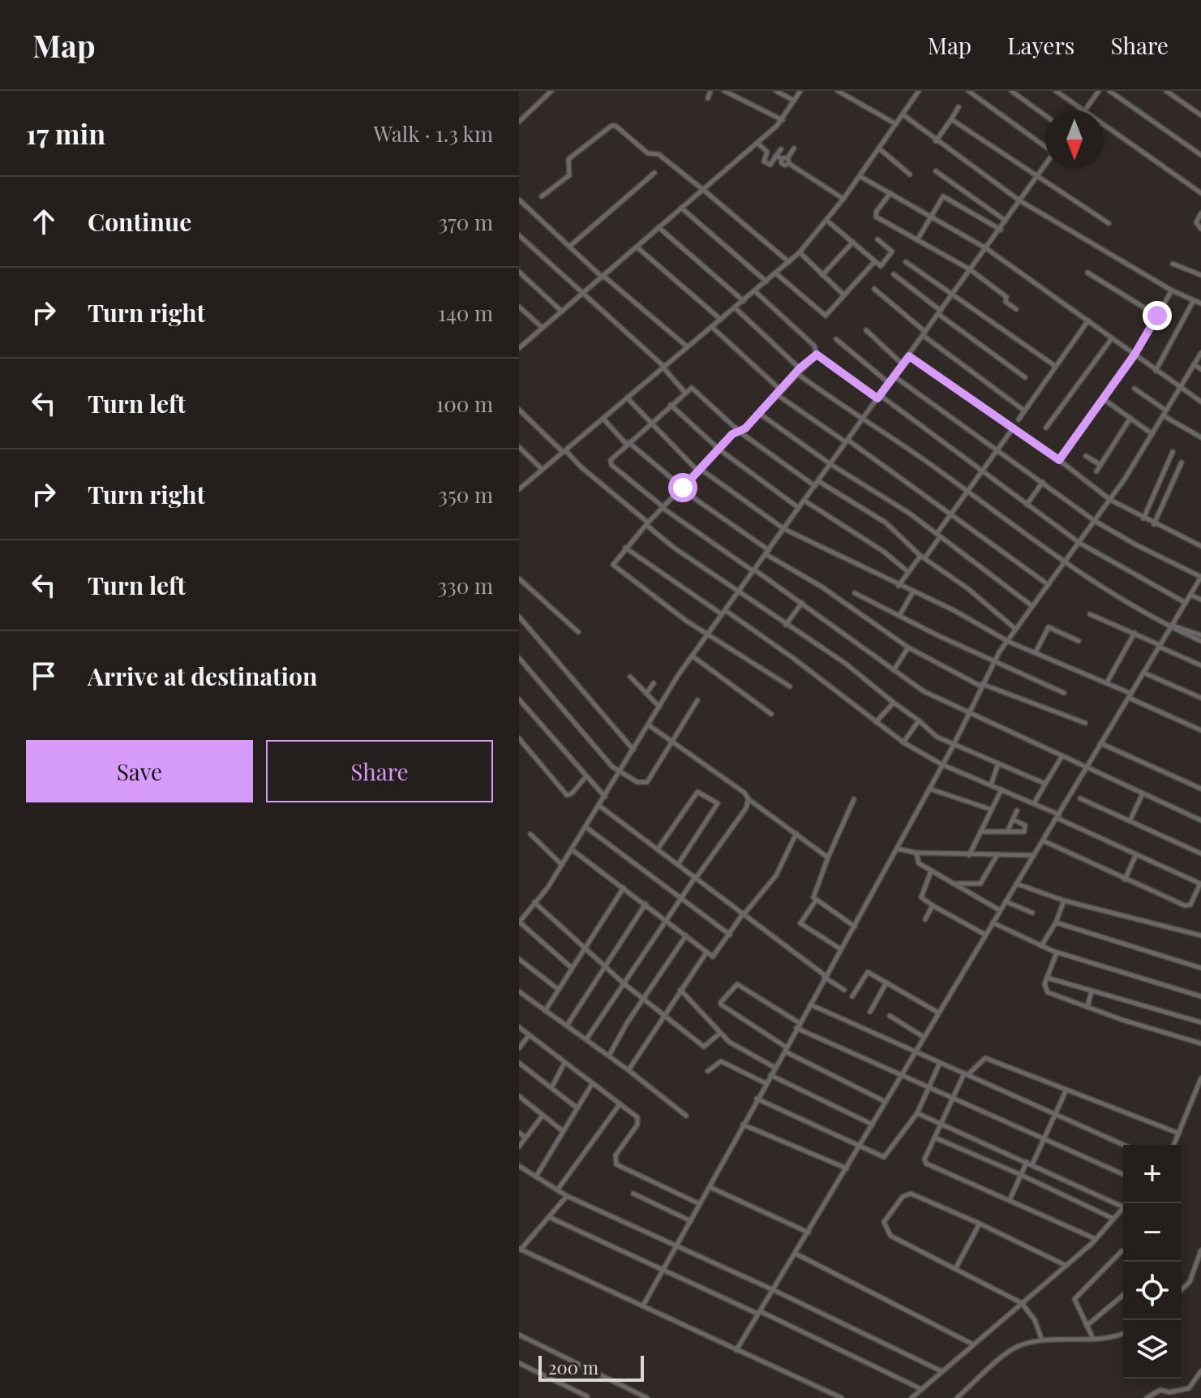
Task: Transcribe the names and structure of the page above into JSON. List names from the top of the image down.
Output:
{
  "scale_bar": "200 m",
  "north": "bottom",
  "page": {
    "header": "Map",
    "nav": ["Map", "Layers", "Share"],
    "heading": ["17 min", "Walk · 1.3 km"],
    "list": [
      ["Continue", "370 m"],
      ["Turn right", "140 m"],
      ["Turn left", "100 m"],
      ["Turn right", "350 m"],
      ["Turn left", "330 m"],
      "Arrive at destination"
    ],
    "buttons": ["Save", "Share"],
    "map_buttons": ["+", "−"],
    "scale": "200 m"
  }
}
